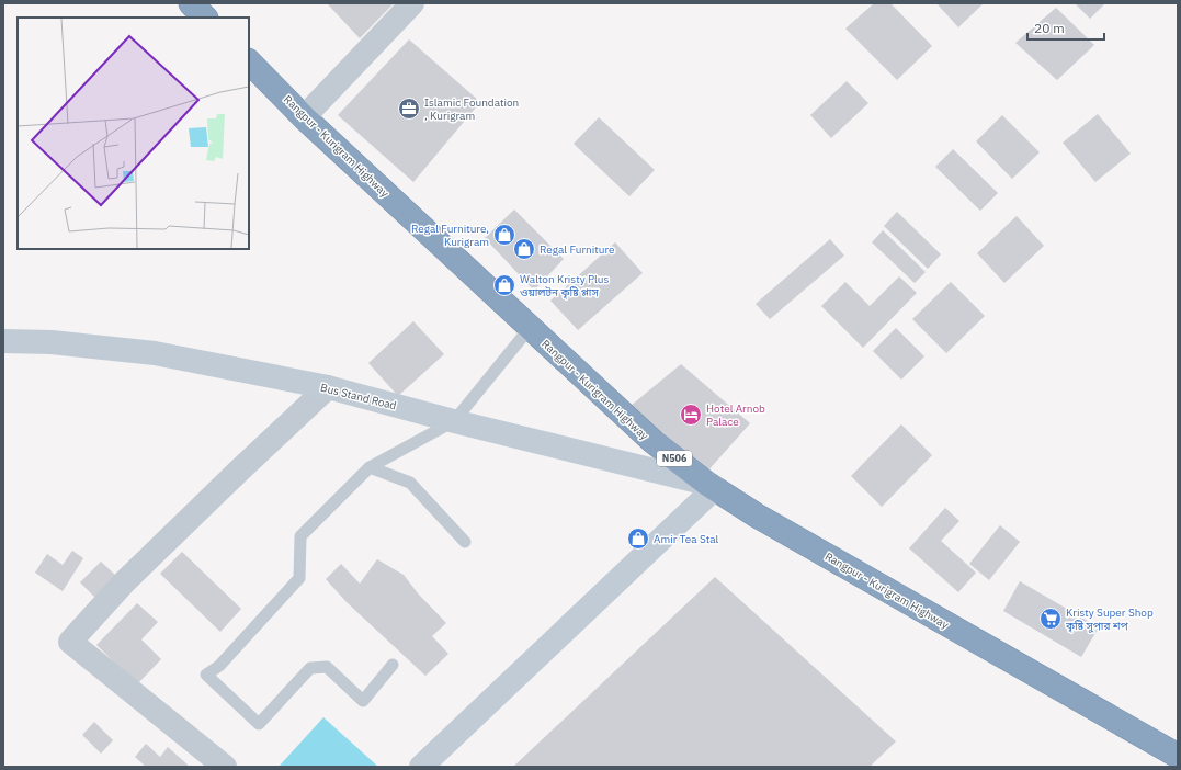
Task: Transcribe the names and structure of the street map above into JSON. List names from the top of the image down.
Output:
{
  "streets": {
    "highway": ["Rangpur - Kurigram Highway", "N506"],
    "street": ["Bus Stand Road"]
  },
  "crossings": [
    ["Rangpur - Kurigram Highway", "Bus Stand Road"]
  ],
  "places": {
    "office": ["Islamic Foundation , Kurigram"],
    "shop": [
      "Regal Furniture, Kurigram",
      "Regal Furniture",
      "Walton Kristy Plus ওয়ালটন কৃষ্টি প্লাস",
      "Amir Tea Stal"
    ],
    "hotel": ["Hotel Arnob Palace"],
    "supermarket": ["Kristy Super Shop কৃষ্টি সুপার শপ"]
  },
  "scale_bar": "20 m"
}
